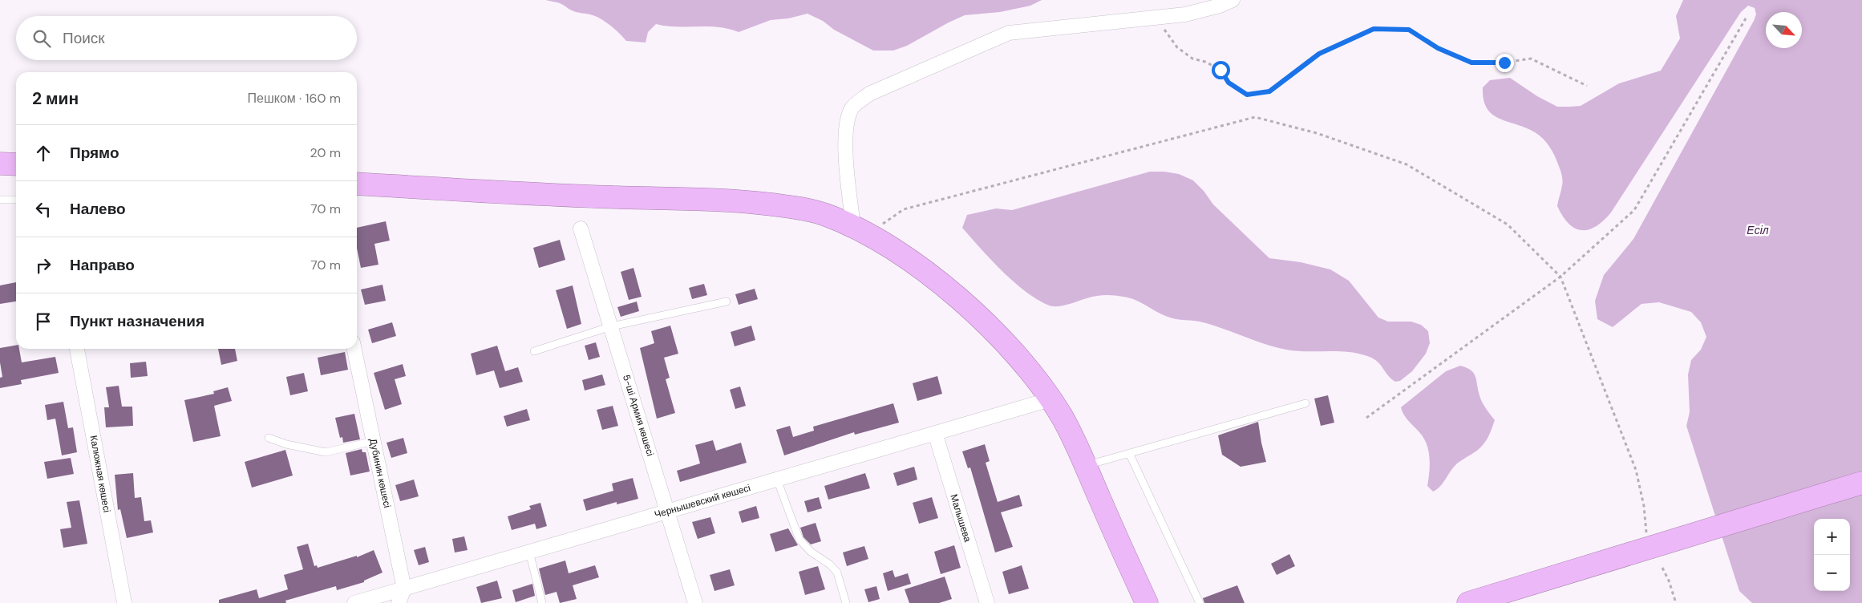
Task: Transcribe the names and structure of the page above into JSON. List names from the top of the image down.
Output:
{
  "streets": {
    "street": [
      "5-ші Армия көшесі",
      "Дубинин көшесі",
      "Калюжная көшесі",
      "Чернышевский көшесі",
      "Малышева"
    ]
  },
  "crossings": [
    ["5-ші Армия көшесі", "Чернышевский көшесі"],
    ["Дубинин көшесі", "Чернышевский көшесі"],
    ["Чернышевский көшесі", "Малышева"]
  ],
  "water": ["Есіл"],
  "north": "bottom right",
  "page": {
    "search": "Поиск",
    "heading": ["2 мин", "Пешком · 160 m"],
    "list": [
      ["Прямо", "20 m"],
      ["Налево", "70 m"],
      ["Направо", "70 m"],
      "Пункт назначения"
    ],
    "map_buttons": ["+", "−"]
  }
}
